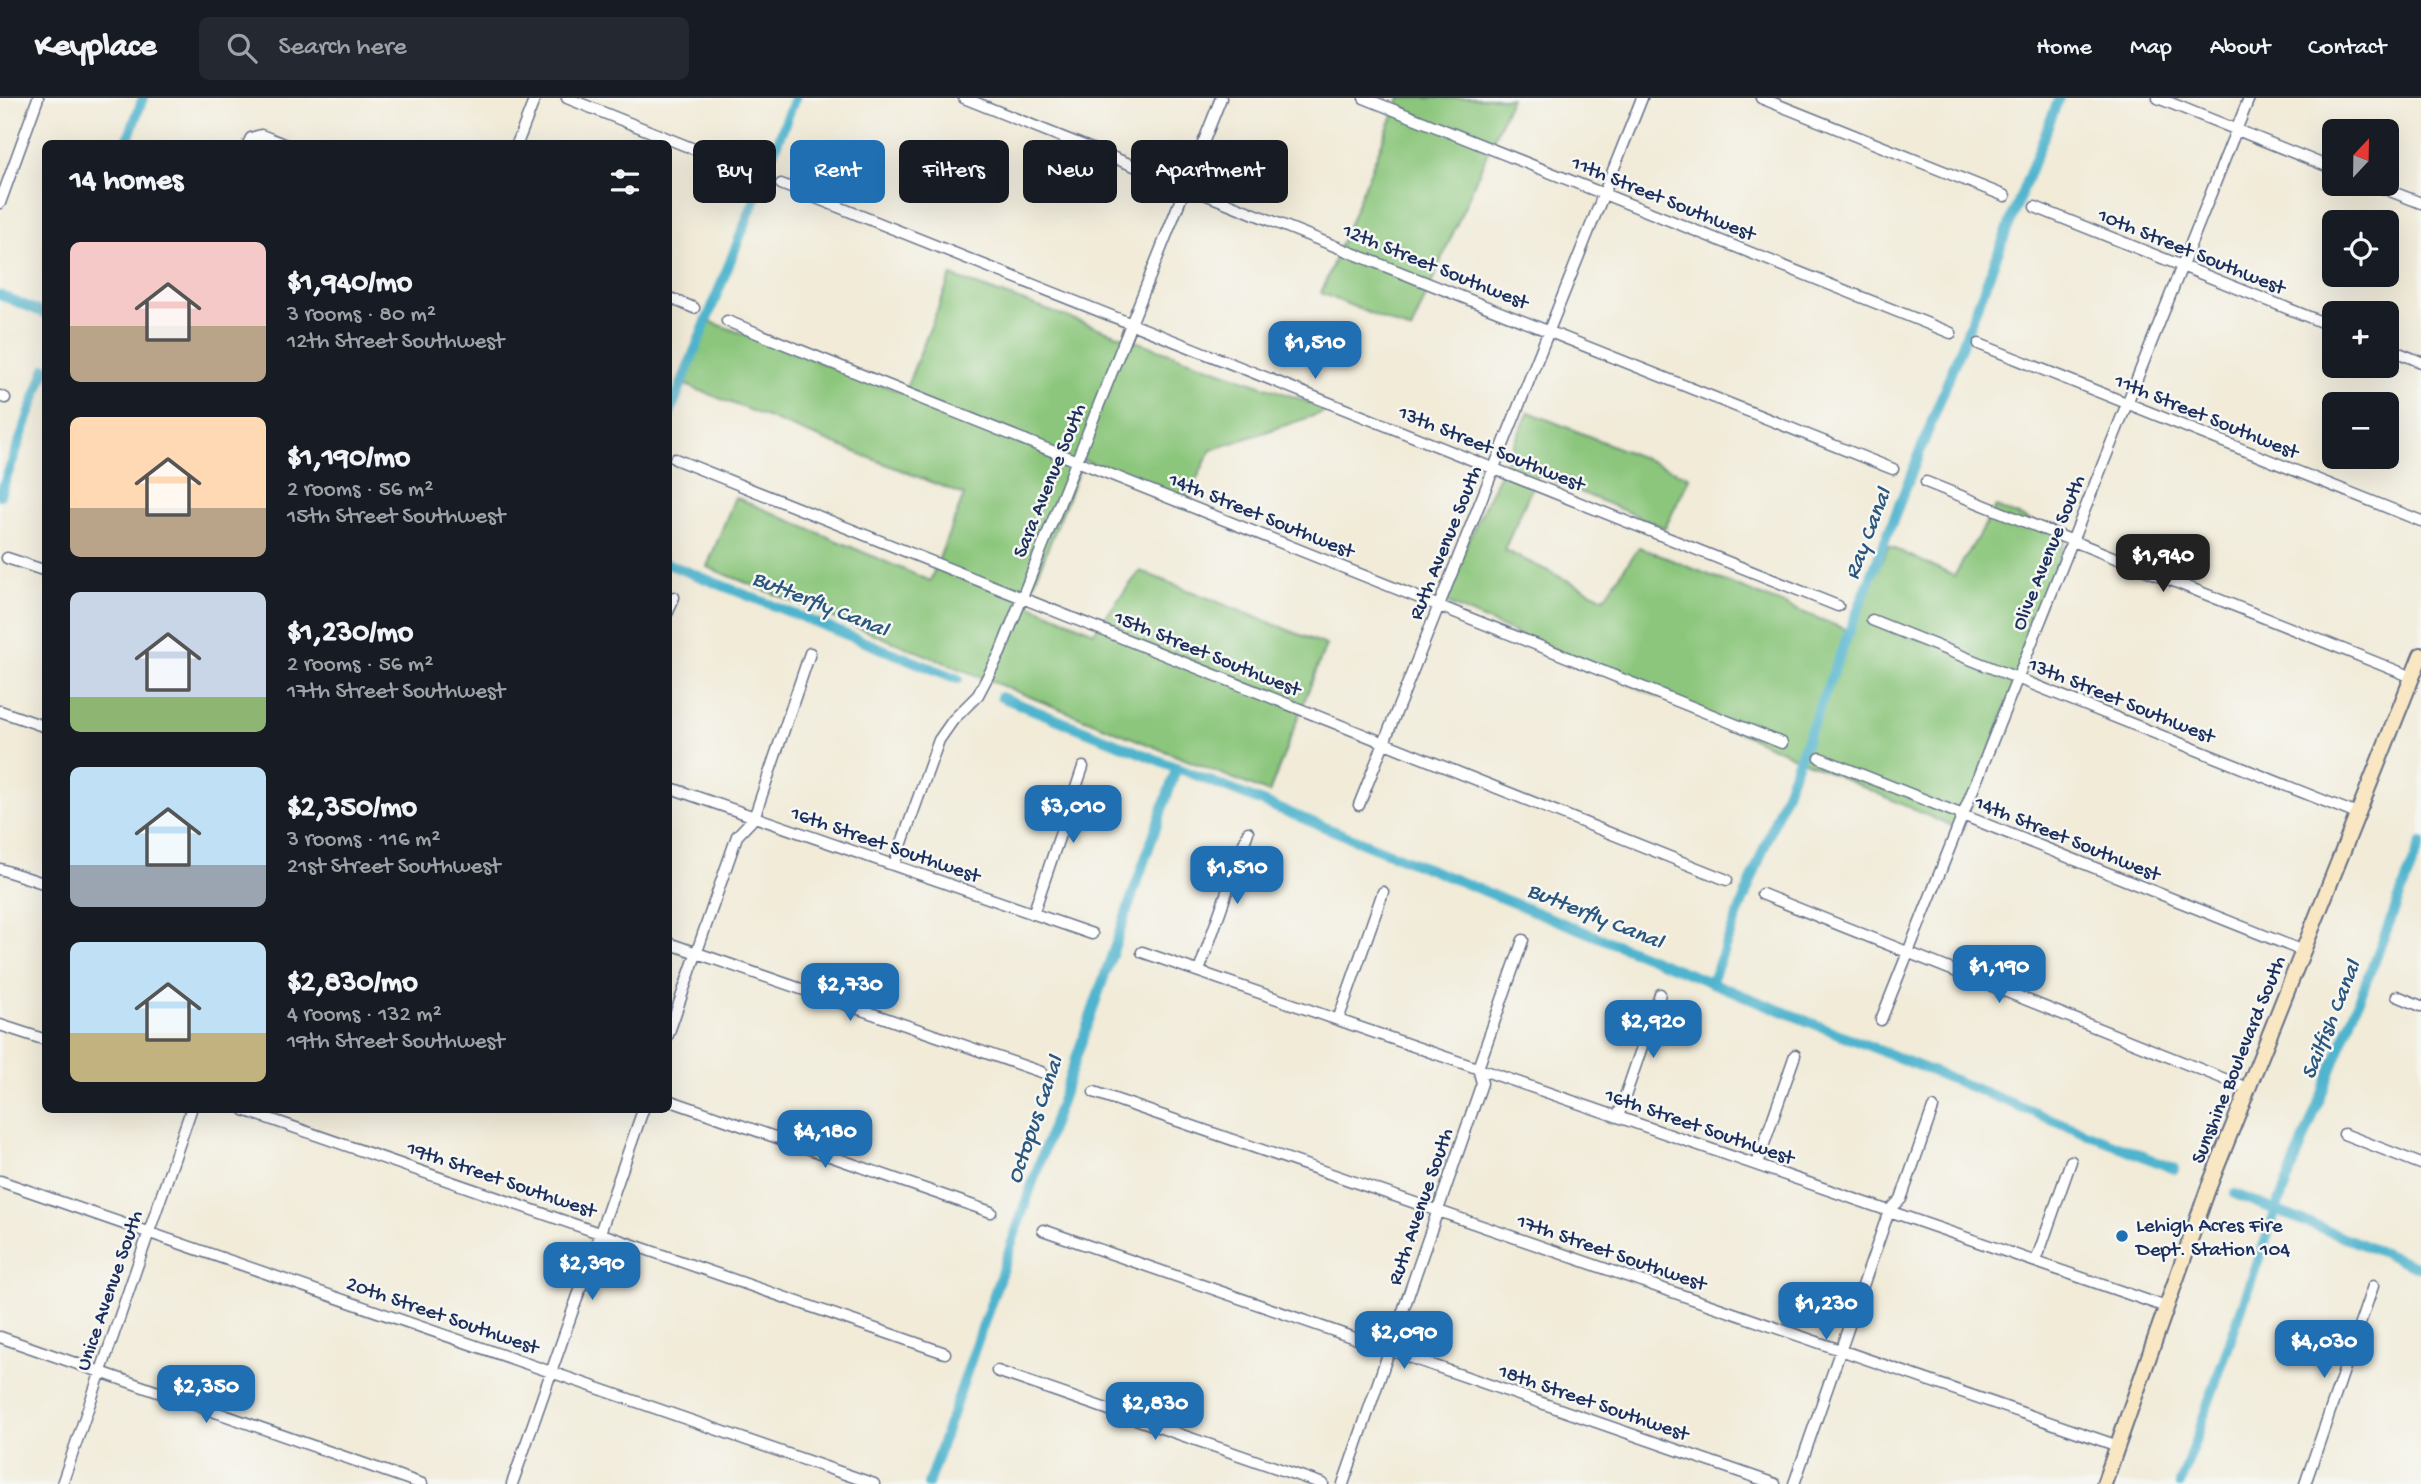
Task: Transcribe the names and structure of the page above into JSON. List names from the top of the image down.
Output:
{
  "streets": {
    "street": [
      "11th Street Southwest",
      "10th Street Southwest",
      "12th Street Southwest",
      "13th Street Southwest",
      "Sara Avenue South",
      "14th Street Southwest",
      "Ruth Avenue South",
      "Olive Avenue South",
      "15th Street Southwest",
      "16th Street Southwest",
      "Sunshine Boulevard South",
      "19th Street Southwest",
      "17th Street Southwest",
      "Unice Avenue South",
      "20th Street Southwest",
      "18th Street Southwest"
    ]
  },
  "crossings": [
    ["11th Street Southwest", "Ruth Avenue South"],
    ["11th Street Southwest", "Olive Avenue South"],
    ["10th Street Southwest", "Olive Avenue South"],
    ["12th Street Southwest", "Ruth Avenue South"],
    ["13th Street Southwest", "Sara Avenue South"],
    ["13th Street Southwest", "Ruth Avenue South"],
    ["13th Street Southwest", "Olive Avenue South"],
    ["13th Street Southwest", "Sunshine Boulevard South"],
    ["Sara Avenue South", "14th Street Southwest"],
    ["Sara Avenue South", "15th Street Southwest"],
    ["Sara Avenue South", "16th Street Southwest"],
    ["14th Street Southwest", "Ruth Avenue South"],
    ["14th Street Southwest", "Olive Avenue South"],
    ["14th Street Southwest", "Sunshine Boulevard South"],
    ["Ruth Avenue South", "15th Street Southwest"],
    ["Ruth Avenue South", "16th Street Southwest"],
    ["Ruth Avenue South", "17th Street Southwest"],
    ["Ruth Avenue South", "18th Street Southwest"],
    ["16th Street Southwest", "Sunshine Boulevard South"],
    ["Sunshine Boulevard South", "17th Street Southwest"],
    ["Unice Avenue South", "20th Street Southwest"]
  ],
  "water": [
    "Ray Canal",
    "Butterfly Canal",
    "Sailfish Canal",
    "Octopus Canal"
  ],
  "places": ["Lehigh Acres Fire Dept. Station 104"],
  "north": "top",
  "page": {
    "header": "Keyplace",
    "search": "Search here",
    "nav": [
      "Home",
      "Map",
      "About",
      "Contact"
    ],
    "map_buttons": ["+", "−"],
    "chip": [
      "Buy",
      "Rent",
      "Filters",
      "New",
      "Apartment"
    ],
    "heading": "14 homes",
    "list": [
      {
        "name": "$1,940/mo",
        "note": "3 rooms · 80 m² · 12th Street Southwest"
      },
      {
        "name": "$1,190/mo",
        "note": "2 rooms · 56 m² · 15th Street Southwest"
      },
      {
        "name": "$1,230/mo",
        "note": "2 rooms · 56 m² · 17th Street Southwest"
      },
      {
        "name": "$2,350/mo",
        "note": "3 rooms · 116 m² · 21st Street Southwest"
      },
      {
        "name": "$2,830/mo",
        "note": "4 rooms · 132 m² · 19th Street Southwest"
      }
    ],
    "price": [
      "$1,510",
      "$1,940",
      "$3,010",
      "$1,510",
      "$1,190",
      "$2,730",
      "$2,920",
      "$4,180",
      "$2,390",
      "$1,230",
      "$2,090",
      "$4,030",
      "$2,350",
      "$2,830"
    ]
  }
}
